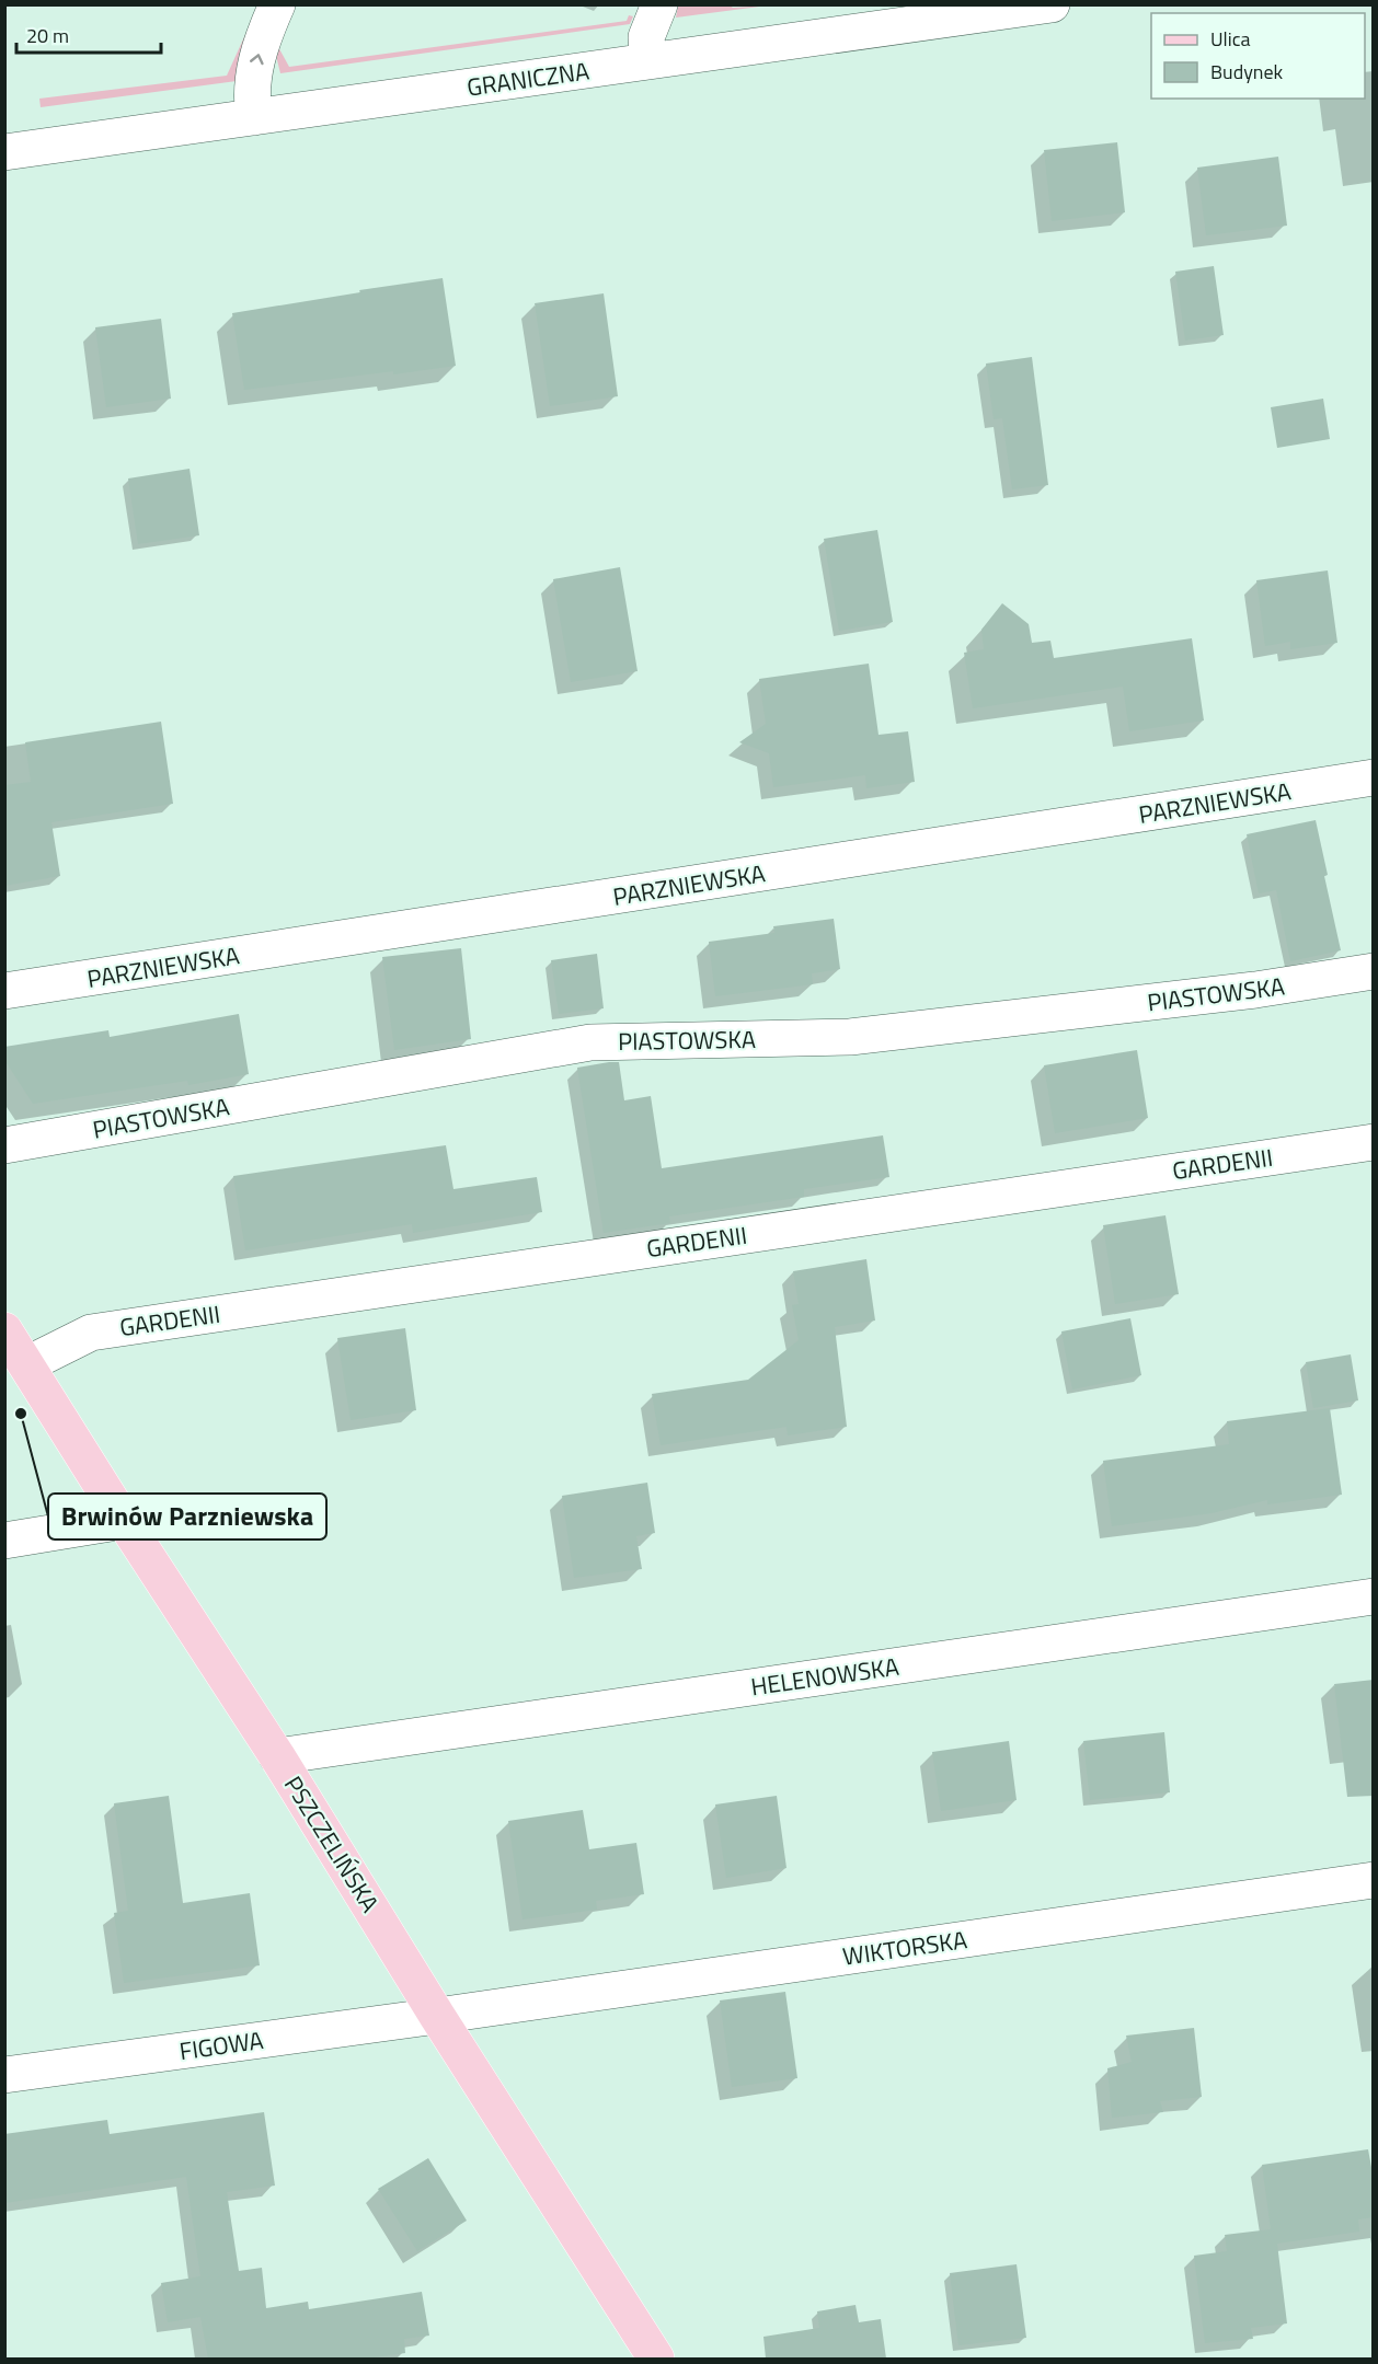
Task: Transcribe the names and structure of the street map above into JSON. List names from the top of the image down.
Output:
{
  "streets": {
    "main road": ["PSZCZELIŃSKA"],
    "street": [
      "GRANICZNA",
      "PARZNIEWSKA",
      "PIASTOWSKA",
      "GARDENII",
      "HELENOWSKA",
      "WIKTORSKA",
      "FIGOWA"
    ]
  },
  "crossings": [
    ["GARDENII", "PSZCZELIŃSKA"],
    ["HELENOWSKA", "PSZCZELIŃSKA"],
    ["PSZCZELIŃSKA", "WIKTORSKA"],
    ["PSZCZELIŃSKA", "FIGOWA"],
    ["WIKTORSKA", "FIGOWA"]
  ],
  "places": ["Brwinów Parzniewska"],
  "legend": ["Ulica", "Budynek"],
  "scale_bar": "20 m"
}
